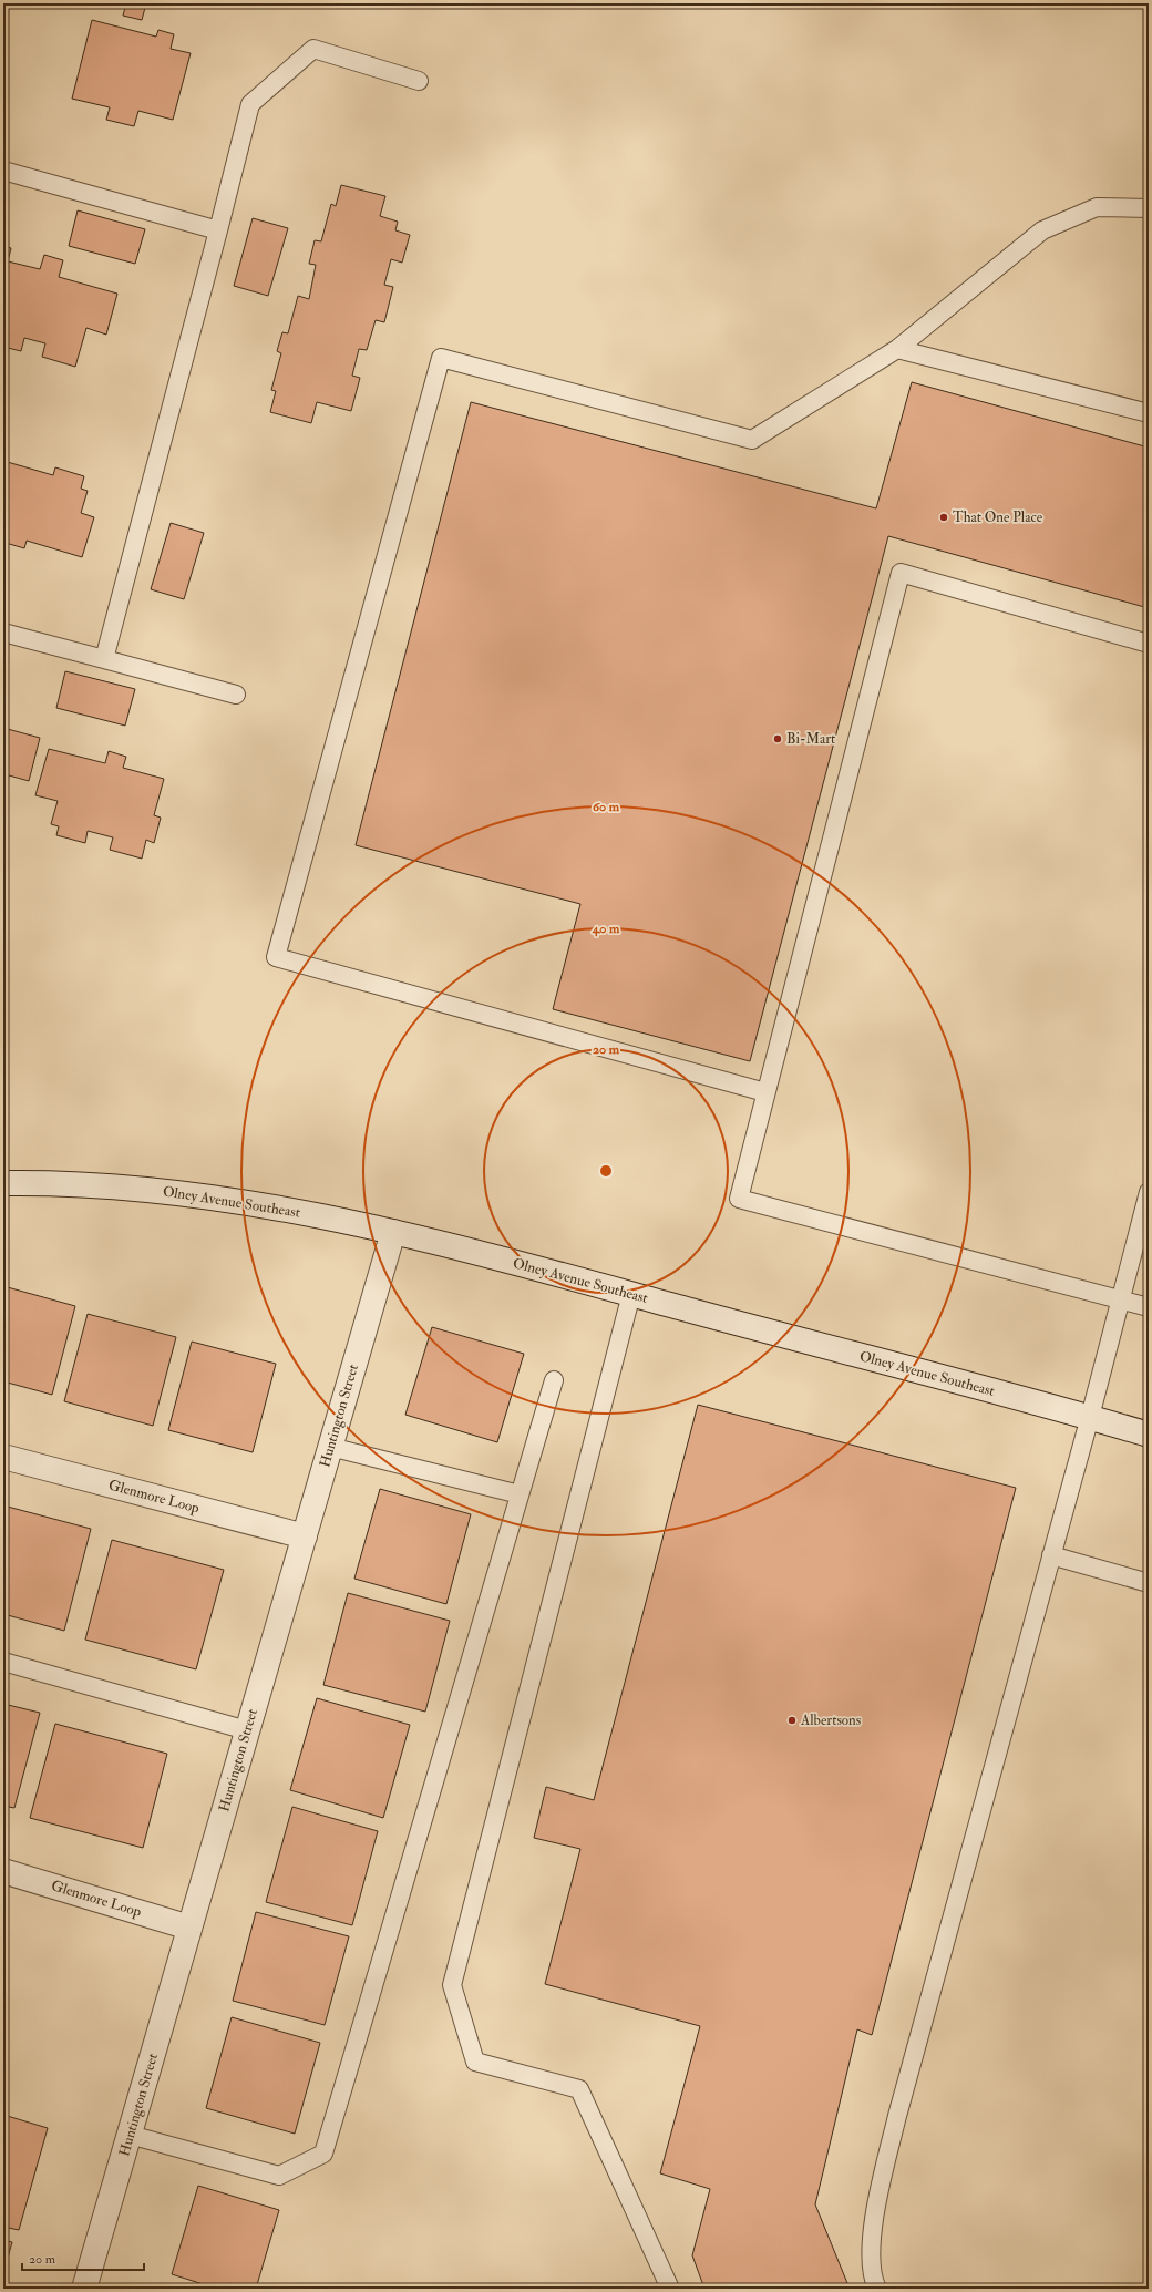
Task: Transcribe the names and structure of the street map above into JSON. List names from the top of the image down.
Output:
{
  "streets": {
    "street": ["Olney Avenue Southeast", "Huntington Street", "Glenmore Loop"]
  },
  "crossings": [
    ["Olney Avenue Southeast", "Huntington Street"],
    ["Huntington Street", "Glenmore Loop"]
  ],
  "places": ["That One Place", "Bi-Mart", "Albertsons"],
  "scale_bar": "20 m",
  "rings": ["60 m", "40 m", "20 m"]
}
